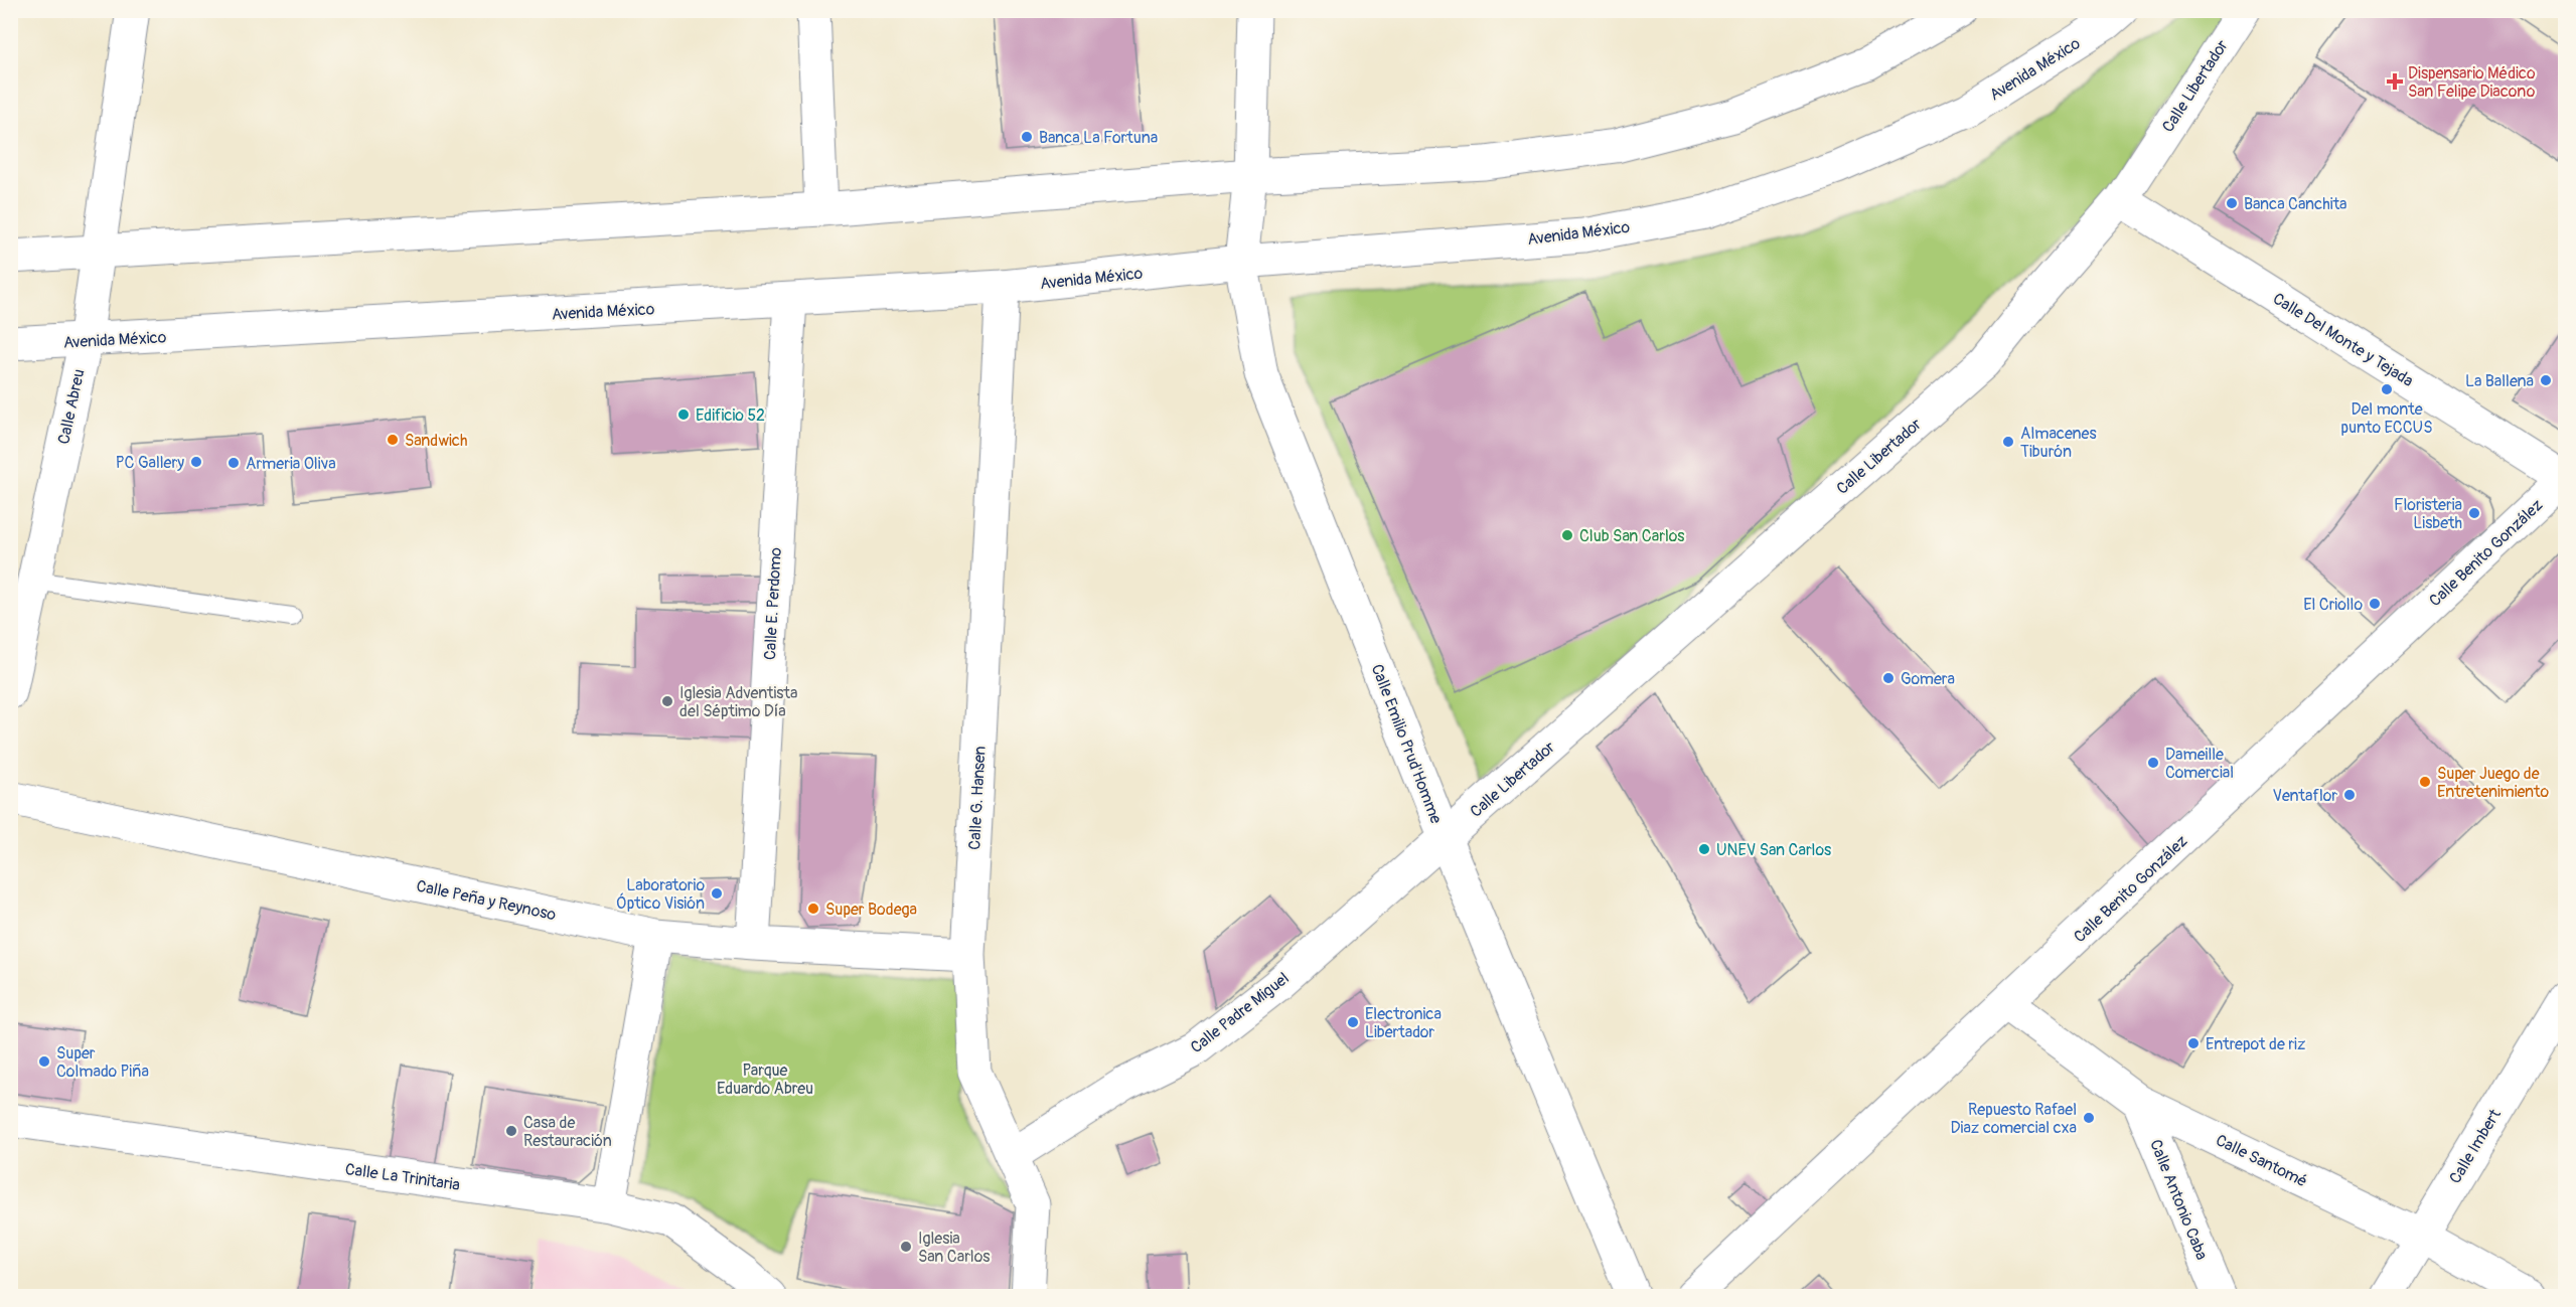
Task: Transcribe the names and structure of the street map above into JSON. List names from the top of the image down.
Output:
{
  "streets": {
    "street": [
      "Avenida México",
      "Calle Libertador",
      "Calle Del Monte y Tejada",
      "Calle Abreu",
      "Calle Benito González",
      "Calle E. Perdomo",
      "Calle Emilio Prud'Homme",
      "Calle G. Hansen",
      "Calle Peña y Reynoso",
      "Calle Padre Miguel",
      "Calle Imbert",
      "Calle Santomé",
      "Calle La Trinitaria",
      "Calle Antonio Caba"
    ]
  },
  "crossings": [
    ["Avenida México", "Calle Abreu"],
    ["Avenida México", "Calle E. Perdomo"],
    ["Avenida México", "Calle Emilio Prud'Homme"],
    ["Avenida México", "Calle G. Hansen"],
    ["Calle Libertador", "Calle Del Monte y Tejada"],
    ["Calle Libertador", "Calle Emilio Prud'Homme"],
    ["Calle Libertador", "Calle Padre Miguel"],
    ["Calle Del Monte y Tejada", "Calle Benito González"],
    ["Calle Benito González", "Calle Santomé"],
    ["Calle E. Perdomo", "Calle Peña y Reynoso"],
    ["Calle Emilio Prud'Homme", "Calle Padre Miguel"],
    ["Calle G. Hansen", "Calle Peña y Reynoso"],
    ["Calle G. Hansen", "Calle Padre Miguel"],
    ["Calle Imbert", "Calle Santomé"],
    ["Calle Santomé", "Calle Antonio Caba"]
  ],
  "parks": ["Parque Eduardo Abreu"],
  "places": {
    "health": ["Dispensario Médico San Felipe Diacono"],
    "other": [
      "Banca La Fortuna",
      "Banca Canchita",
      "La Ballena",
      "Del monte punto ECCUS",
      "Edificio 52",
      "Sandwich",
      "Almacenes Tiburón",
      "PC Gallery",
      "Armeria Oliva",
      "Floristeria Lisbeth",
      "Club San Carlos",
      "El Criollo",
      "Gomera",
      "Iglesia Adventista del Séptimo Día",
      "Dameille Comercial",
      "Super Juego de Entretenimiento",
      "Ventaflor",
      "UNEV San Carlos",
      "Laboratorio Óptico Visión",
      "Super Bodega",
      "Electronica Libertador",
      "Entrepot de riz",
      "Super Colmado Piña",
      "Repuesto Rafael Diaz comercial cxa",
      "Casa de Restauración",
      "Iglesia San Carlos"
    ]
  }
}
